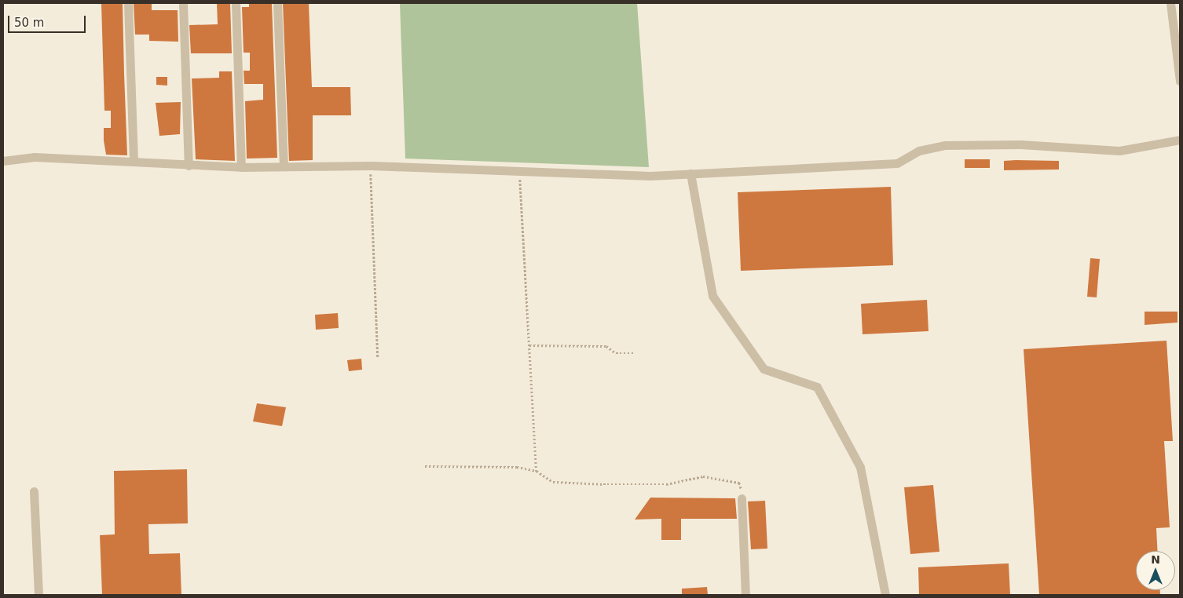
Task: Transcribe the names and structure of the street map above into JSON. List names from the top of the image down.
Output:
{
  "scale_bar": "50 m",
  "north": "top"
}
